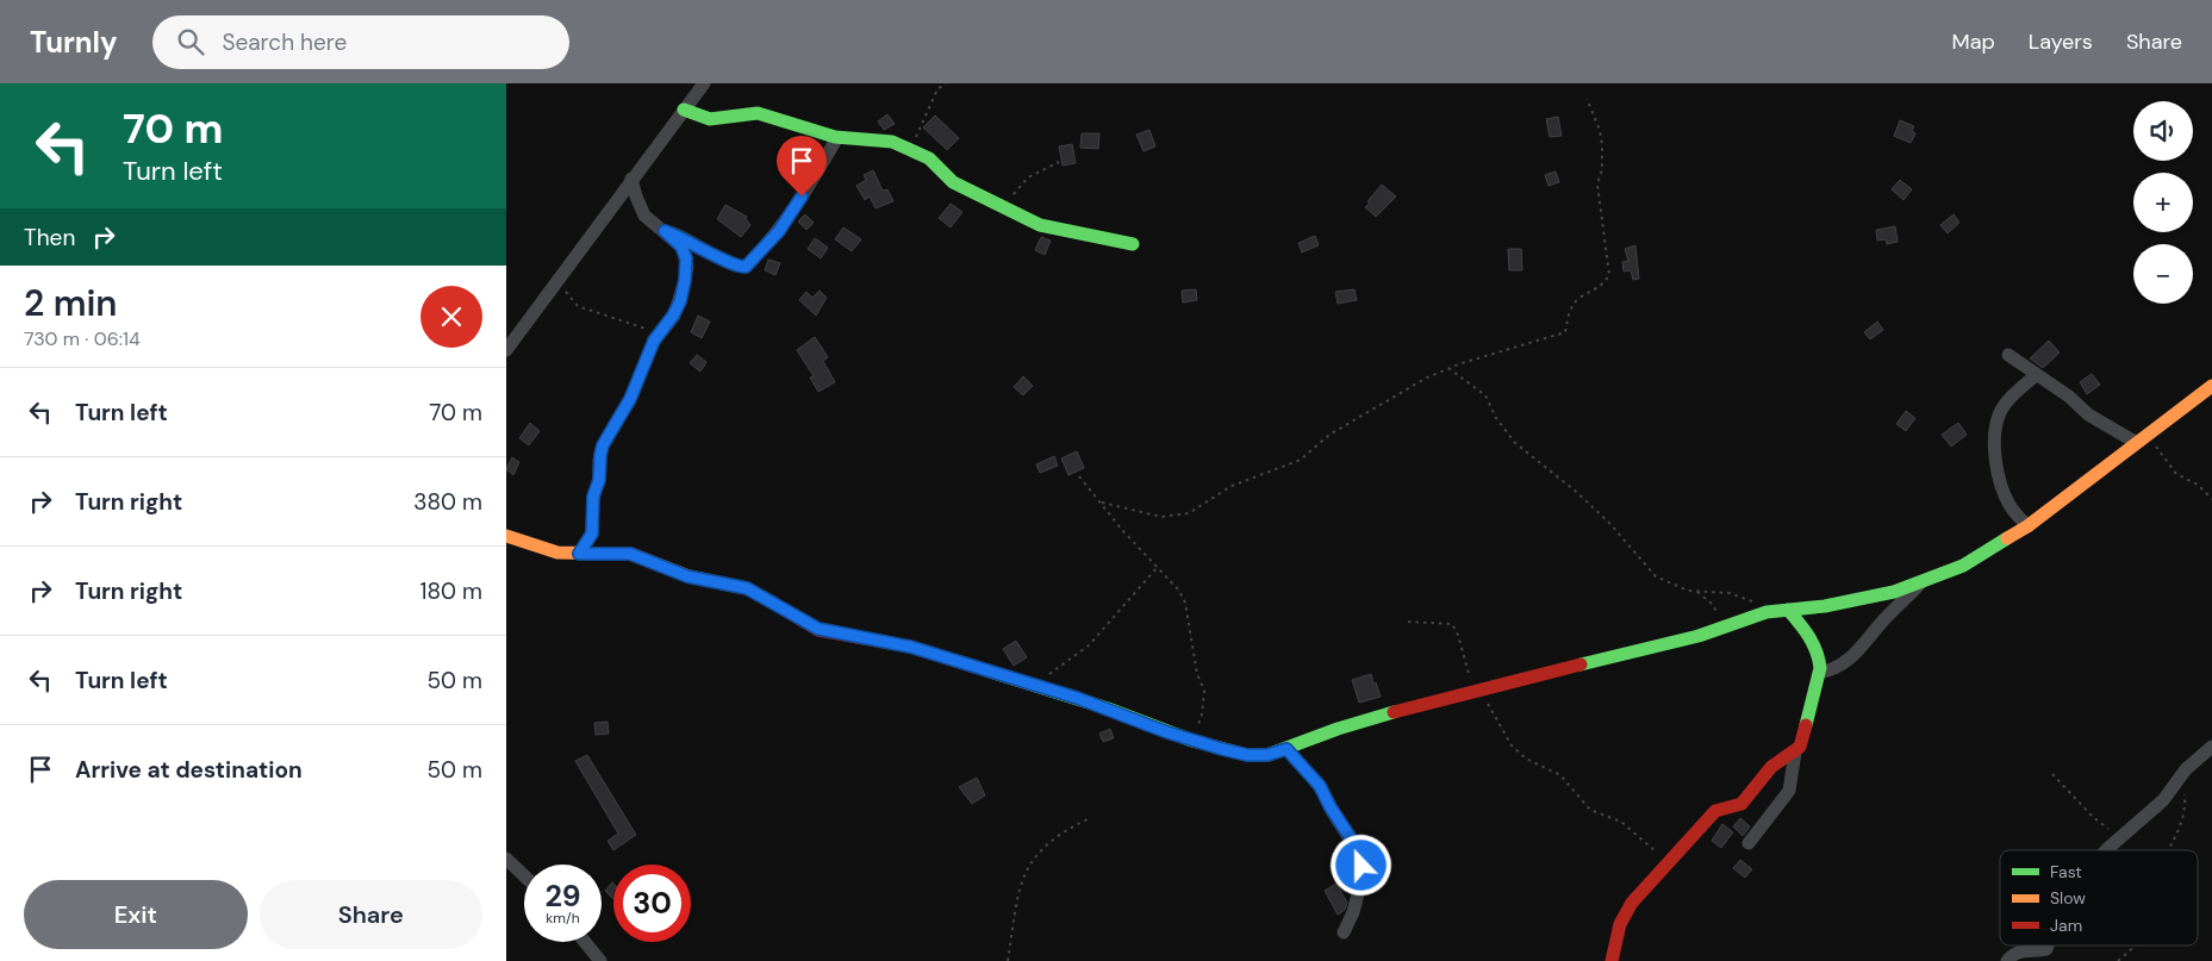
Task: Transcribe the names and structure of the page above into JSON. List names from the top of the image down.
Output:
{
  "legend": ["Fast", "Slow", "Jam"],
  "page": {
    "header": "Turnly",
    "search": "Search here",
    "nav": ["Map", "Layers", "Share"],
    "turn": ["70 m", "Turn left"],
    "map_buttons": ["+", "−"],
    "then": "Then",
    "heading": ["2 min", "730 m · 06:14"],
    "list": [
      {
        "name": "Turn left",
        "value": "70 m"
      },
      {
        "name": "Turn right",
        "value": "380 m"
      },
      {
        "name": "Turn right",
        "value": "180 m"
      },
      {
        "name": "Turn left",
        "value": "50 m"
      },
      {
        "name": "Arrive at destination",
        "value": "50 m"
      }
    ],
    "speed": "29 km/h",
    "limit": "30",
    "buttons": ["Exit", "Share"]
  }
}
